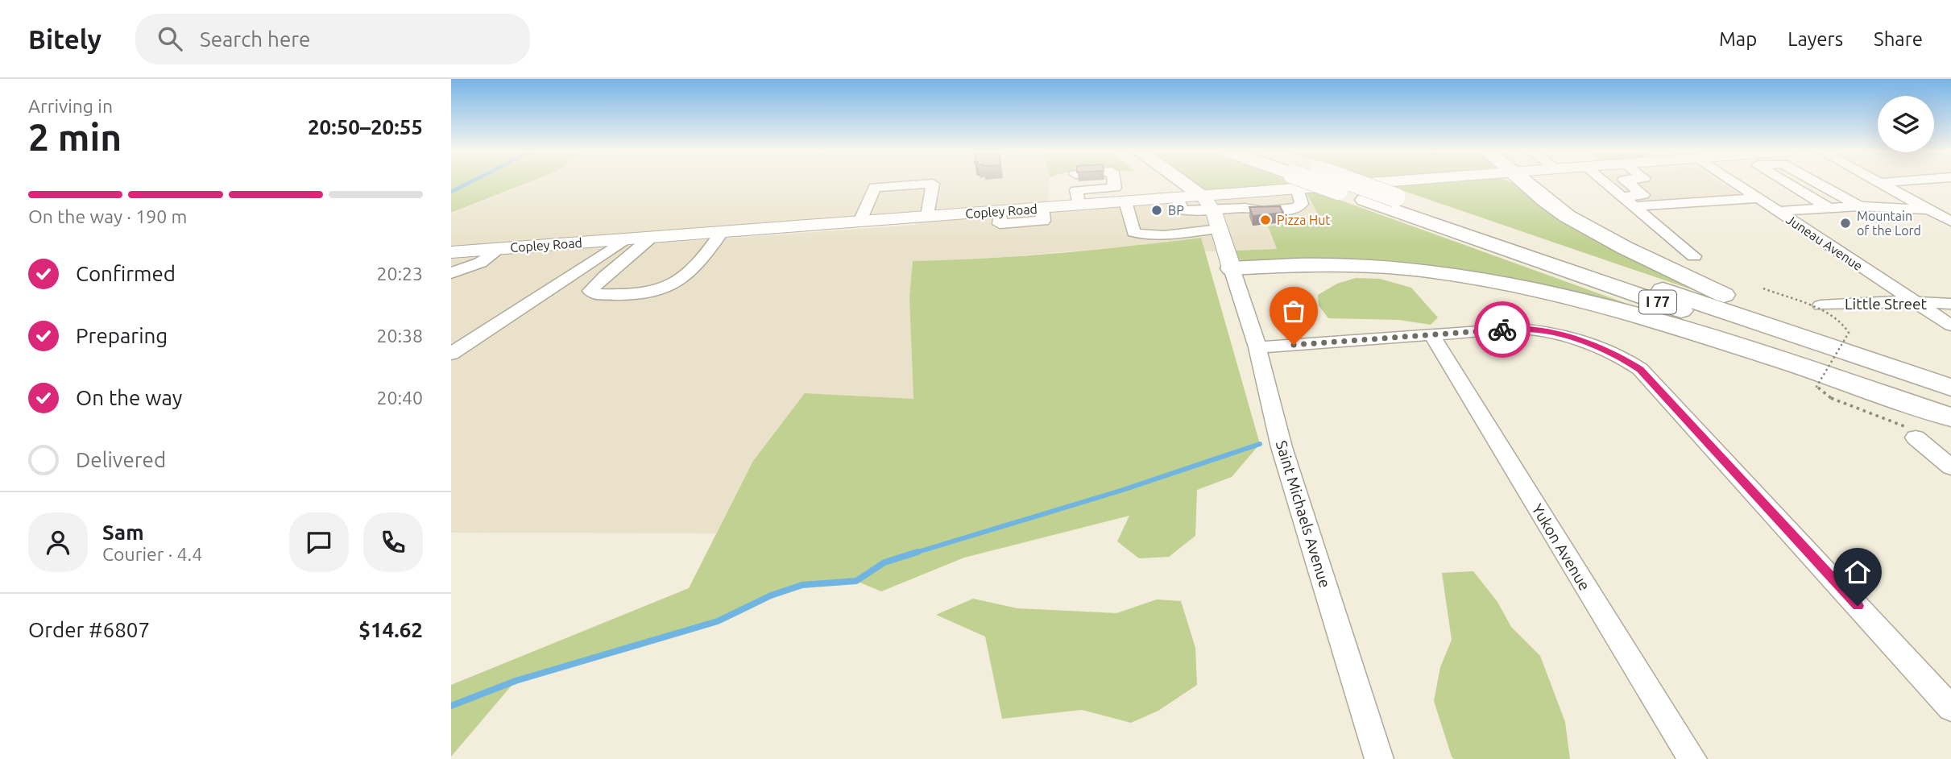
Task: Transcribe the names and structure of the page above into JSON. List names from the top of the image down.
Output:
{
  "streets": {
    "highway": ["I 77"],
    "main road": ["Copley Road"],
    "street": [
      "Juneau Avenue",
      "Little Street",
      "Saint Michaels Avenue",
      "Yukon Avenue"
    ]
  },
  "crossings": [
    ["Juneau Avenue", "Little Street"]
  ],
  "places": ["BP", "Pizza Hut", "Mountain of the Lord"],
  "page": {
    "header": "Bitely",
    "search": "Search here",
    "nav": ["Map", "Layers", "Share"],
    "heading": ["2 min", "Arriving in", "20:50–20:55"],
    "panel": [
      "Sam",
      "Courier · 4.4",
      "Order #6807",
      "$14.62"
    ],
    "bar": "On the way · 190 m",
    "list": [
      ["Confirmed", "20:23"],
      ["Preparing", "20:38"],
      ["On the way", "20:40"],
      "Delivered"
    ]
  }
}
